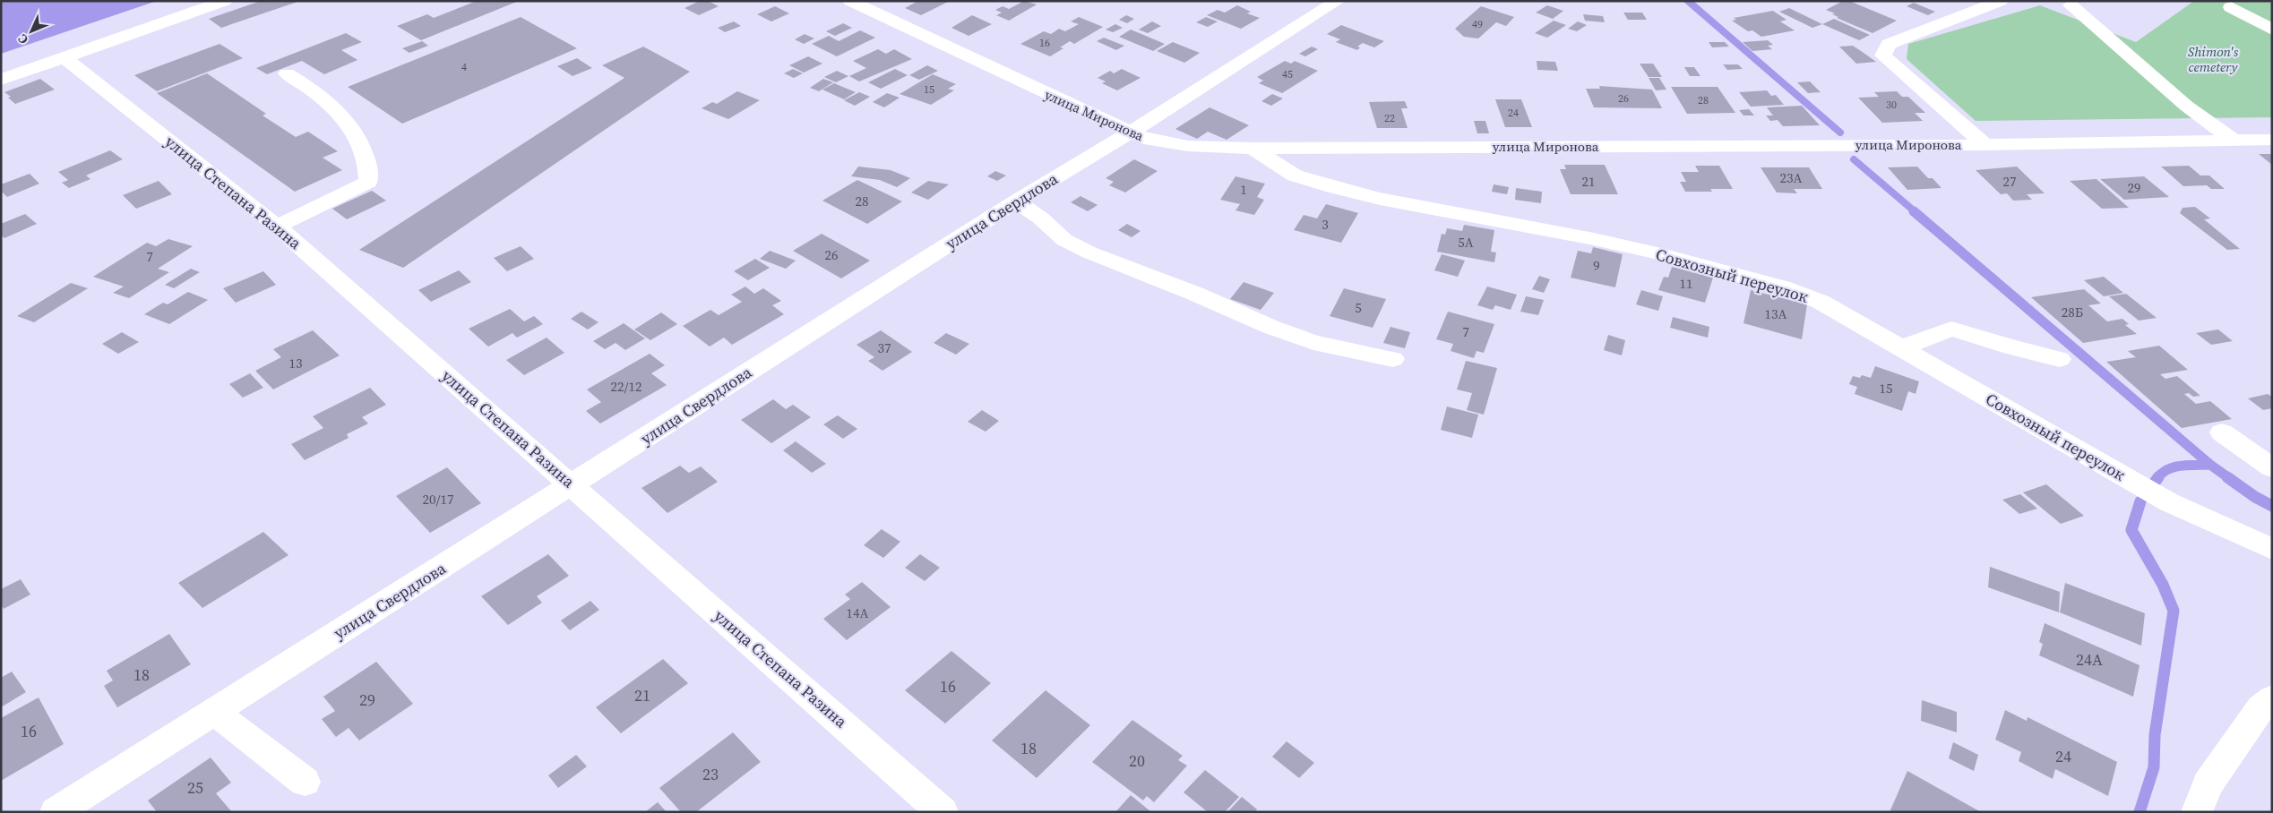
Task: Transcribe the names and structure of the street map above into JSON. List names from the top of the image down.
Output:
{
  "streets": {
    "street": [
      "улица Миронова",
      "улица Степана Разина",
      "улица Свердлова",
      "Совхозный переулок"
    ]
  },
  "crossings": [
    ["улица Миронова", "улица Свердлова"],
    ["улица Миронова", "Совхозный переулок"],
    ["улица Степана Разина", "улица Свердлова"]
  ],
  "parks": ["Shimon's cemetery"],
  "house_numbers": [
    "49",
    "16",
    "4",
    "45",
    "15",
    "26",
    "28",
    "30",
    "24",
    "22",
    "23А",
    "21",
    "27",
    "29",
    "1",
    "28",
    "3",
    "5А",
    "26",
    "7",
    "9",
    "11",
    "5",
    "28Б",
    "13А",
    "7",
    "37",
    "13",
    "22/12",
    "15",
    "20/17",
    "14А",
    "24А",
    "18",
    "16",
    "21",
    "29",
    "16",
    "18",
    "24",
    "20",
    "23",
    "25"
  ],
  "north": "bottom left"
}
